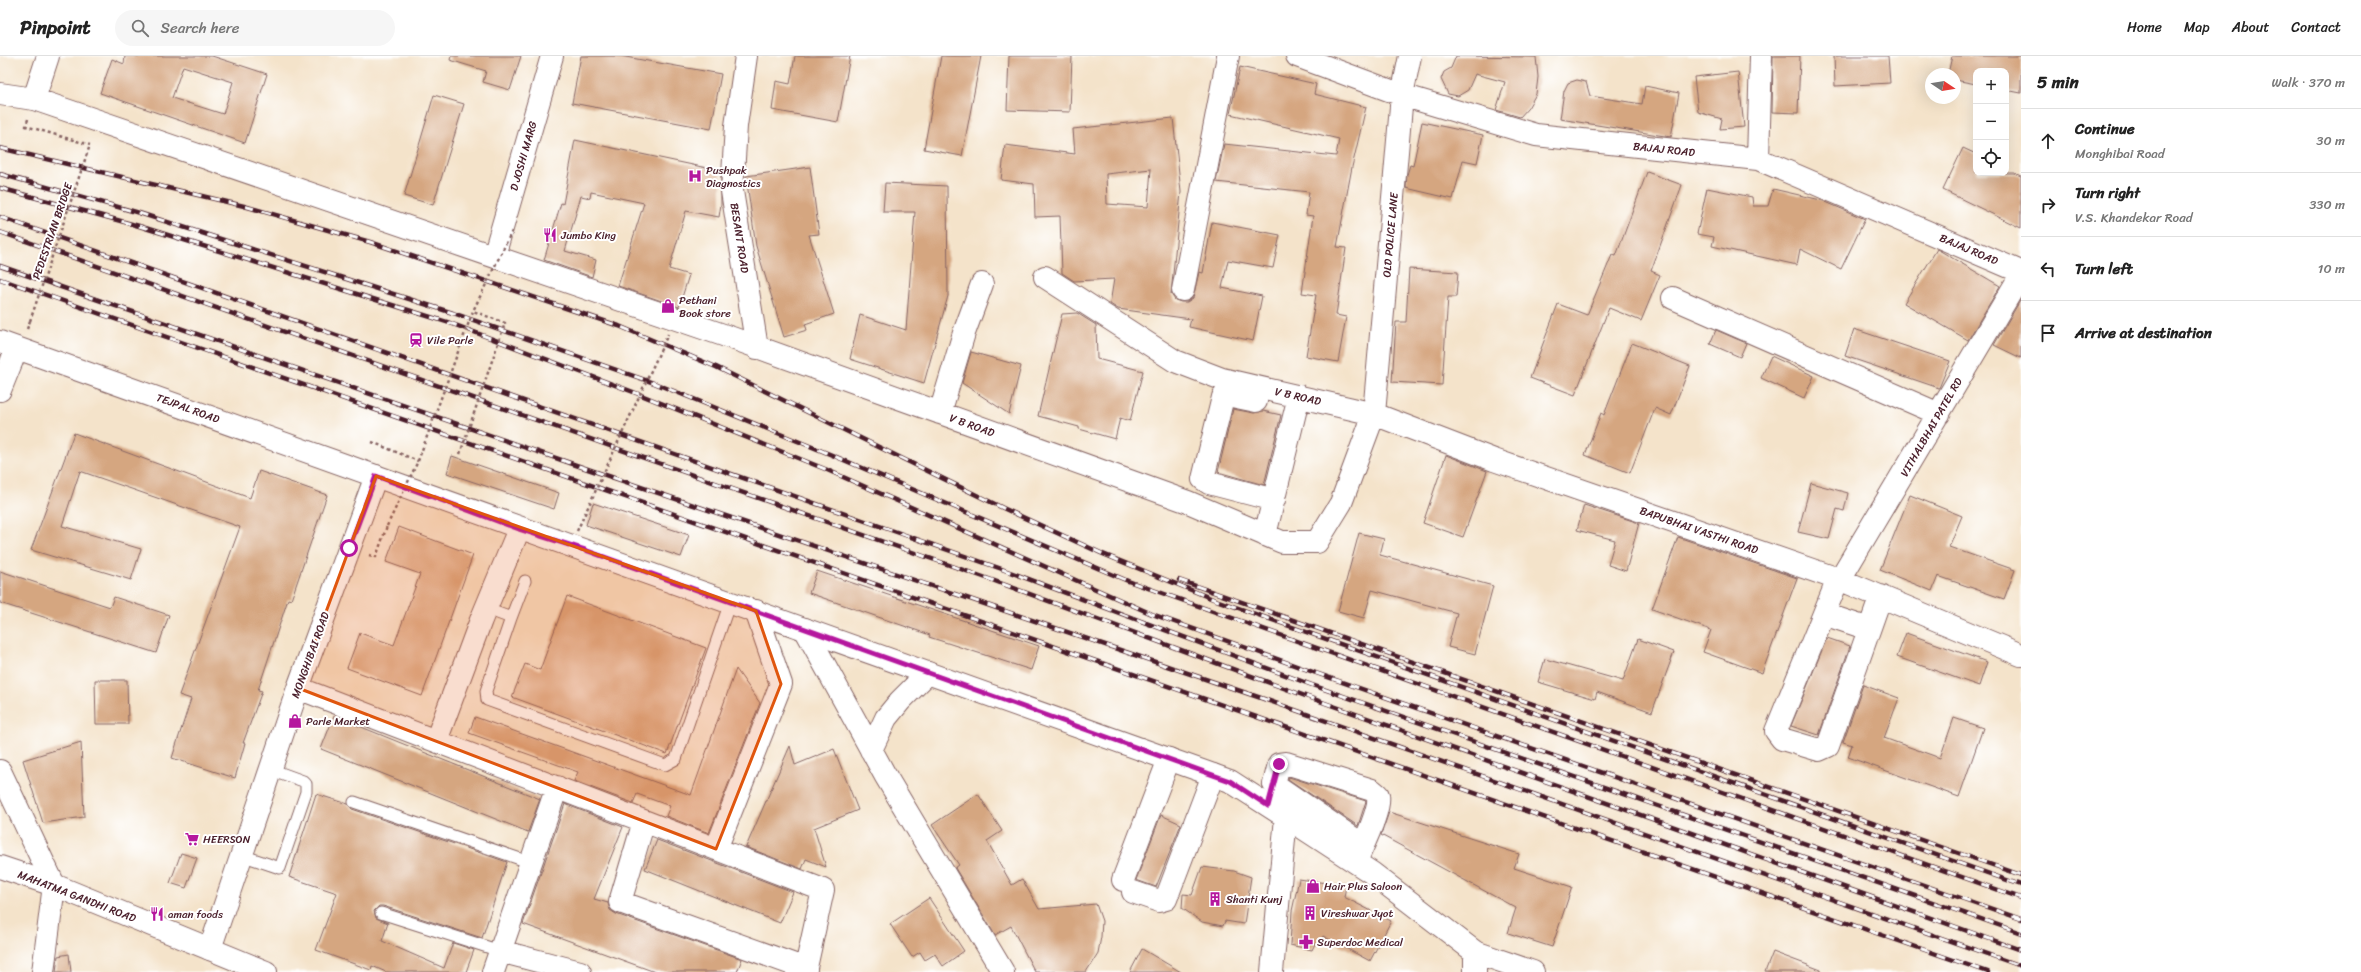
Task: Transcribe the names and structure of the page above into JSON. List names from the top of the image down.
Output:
{
  "streets": {
    "street": [
      "BAJAJ ROAD",
      "D JOSHI MARG",
      "OLD POLICE LANE",
      "BESANT ROAD",
      "V B ROAD",
      "TEJPAL ROAD",
      "VITHALBHAI PATEL RD",
      "BAPUBHAI VASTHI ROAD",
      "MONGHIBAI ROAD",
      "MAHATMA GANDHI ROAD"
    ],
    "path": ["PEDESTRIAN BRIDGE"]
  },
  "crossings": [
    ["BAJAJ ROAD", "OLD POLICE LANE"],
    ["BAJAJ ROAD", "VITHALBHAI PATEL RD"],
    ["D JOSHI MARG", "V B ROAD"],
    ["OLD POLICE LANE", "V B ROAD"],
    ["OLD POLICE LANE", "BAPUBHAI VASTHI ROAD"],
    ["BESANT ROAD", "V B ROAD"],
    ["V B ROAD", "BAPUBHAI VASTHI ROAD"],
    ["TEJPAL ROAD", "MONGHIBAI ROAD"],
    ["VITHALBHAI PATEL RD", "BAPUBHAI VASTHI ROAD"],
    ["MONGHIBAI ROAD", "MAHATMA GANDHI ROAD"]
  ],
  "places": {
    "hospital": ["Pushpak Diagnostics"],
    "restaurant": ["Jumbo King", "aman foods"],
    "shop": ["Pethani Book store", "Parle Market", "Hair Plus Saloon"],
    "station": ["Vile Parle"],
    "supermarket": ["HEERSON"],
    "building": ["Shanti Kunj", "Vireshwar Jyot"],
    "pharmacy": ["Superdoc Medical"]
  },
  "north": "right",
  "page": {
    "header": "Pinpoint",
    "search": "Search here",
    "nav": [
      "Home",
      "Map",
      "About",
      "Contact"
    ],
    "heading": ["5 min", "Walk · 370 m"],
    "map_buttons": ["+", "−"],
    "list": [
      ["Continue", "Monghibai Road", "30 m"],
      ["Turn right", "V.S. Khandekar Road", "330 m"],
      ["Turn left", "10 m"],
      "Arrive at destination"
    ]
  }
}
